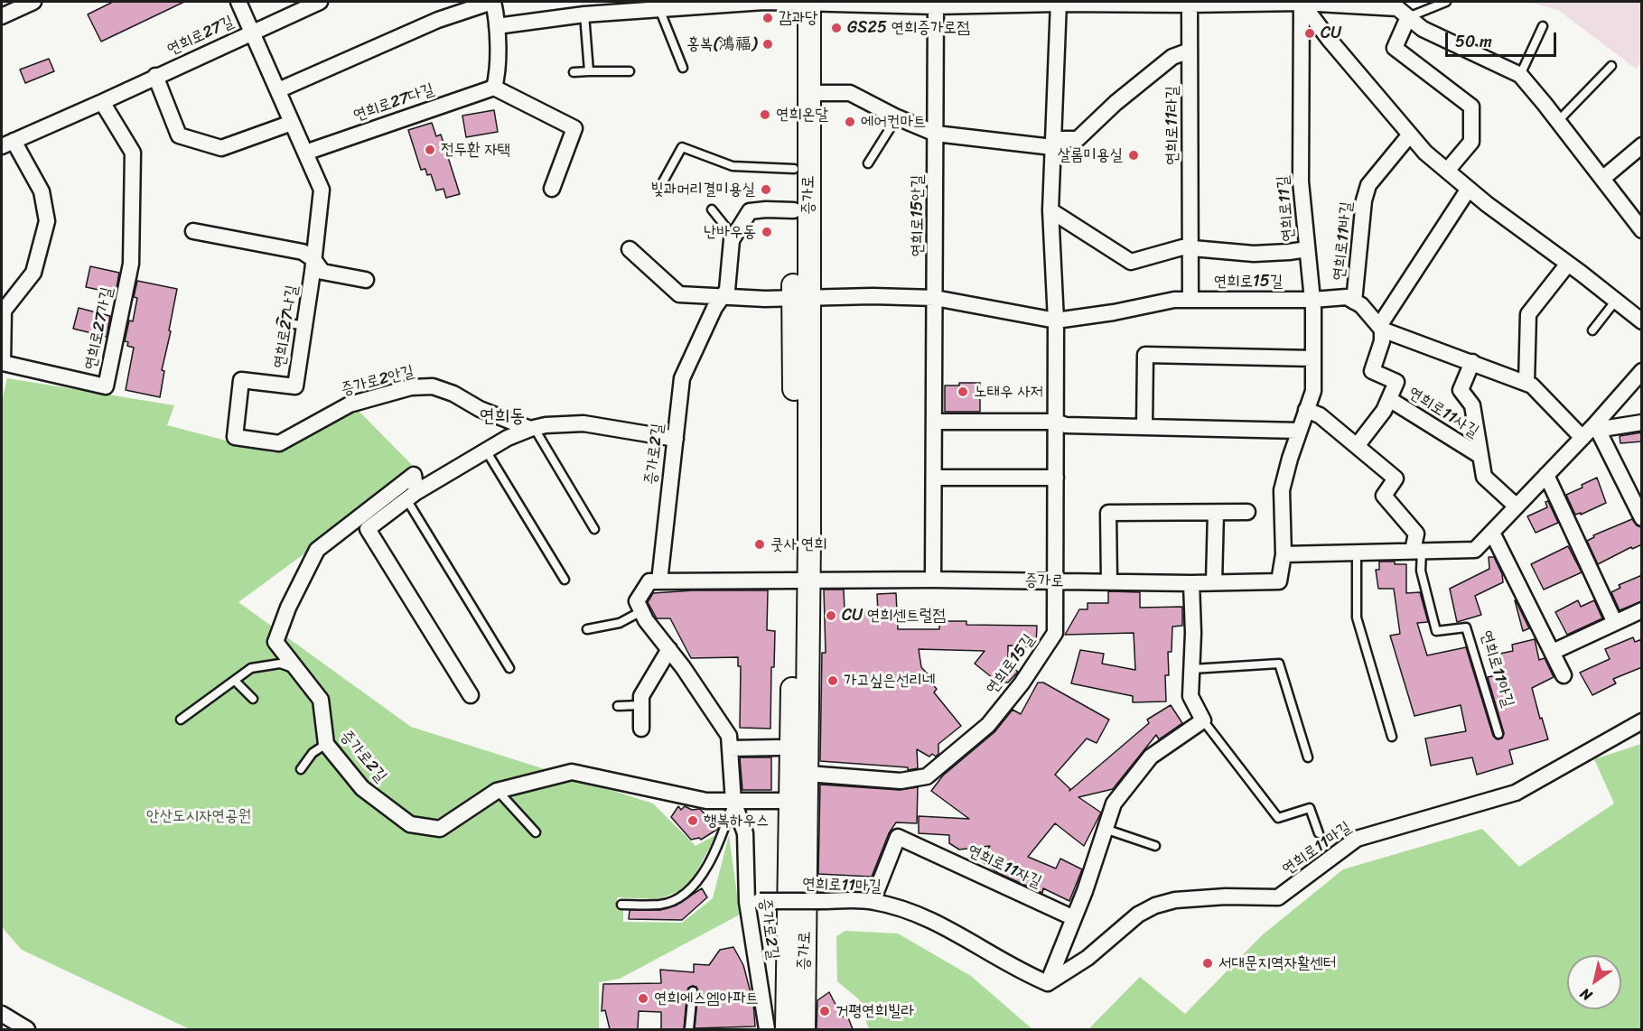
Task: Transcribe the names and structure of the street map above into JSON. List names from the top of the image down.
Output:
{
  "streets": {
    "main road": ["증가로"],
    "street": [
      "연희로27길",
      "연희로27다길",
      "연희로11라길",
      "연희로11길",
      "연희로15안길",
      "연희로11바길",
      "연희로15길",
      "연희로27나길",
      "연희로27가길",
      "증가로2안길",
      "연희로11사길",
      "증가로2길",
      "연희로11마길",
      "연희로11자길"
    ],
    "lane": ["연희로11아길"]
  },
  "crossings": [
    ["연희로27길", "연희로27나길"],
    ["연희로27길", "연희로27가길"],
    ["연희로27다길", "연희로27나길"],
    ["연희로11라길", "연희로15길"],
    ["증가로", "연희로11길"],
    ["증가로", "연희로15안길"],
    ["증가로", "연희로15길"],
    ["증가로", "증가로2길"],
    ["연희로11길", "연희로15길"],
    ["연희로27나길", "증가로2안길"],
    ["증가로2길", "연희로11마길"],
    ["연희로11마길", "연희로11자길"]
  ],
  "districts": ["연희동"],
  "parks": ["안산도시자연공원"],
  "places": [
    "감과당",
    "GS25 연희증가로점",
    "CU",
    "홍복(鴻福)",
    "연희온달",
    "에어컨마트",
    "전두환 자택",
    "살롬미용실",
    "빛과머리결미용실",
    "난바우동",
    "노태우 사저",
    "쿳사 연희",
    "CU 연희센트럴점",
    "가고싶은선리네",
    "행복하우스",
    "서대문지역자활센터",
    "연희에스엠아파트",
    "거평연희빌라"
  ],
  "scale_bar": "50 m",
  "north": "bottom left"
}
